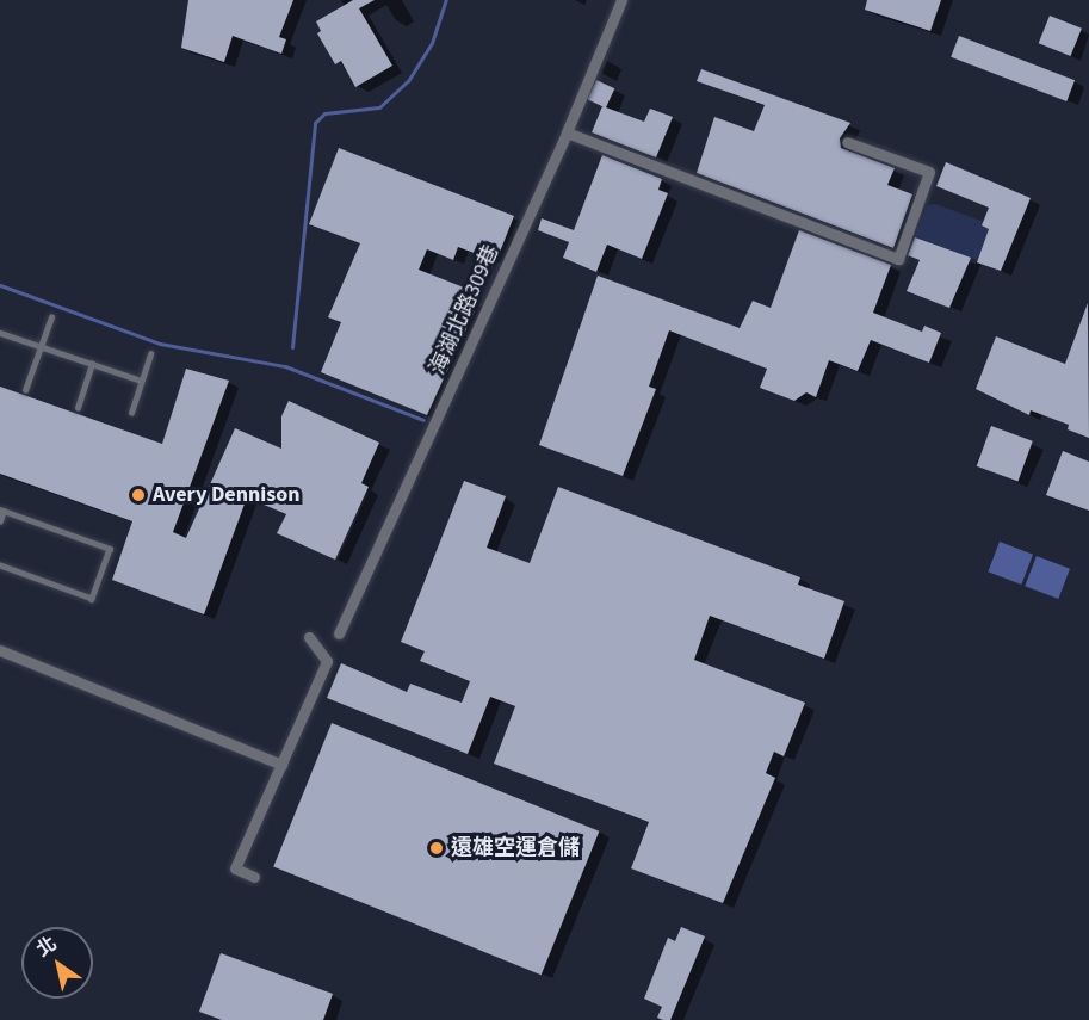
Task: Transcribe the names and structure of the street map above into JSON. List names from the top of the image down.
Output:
{
  "streets": {
    "street": ["海湖北路309巷"]
  },
  "places": ["Avery Dennison", "遠雄空運倉儲"],
  "north": "top left"
}
